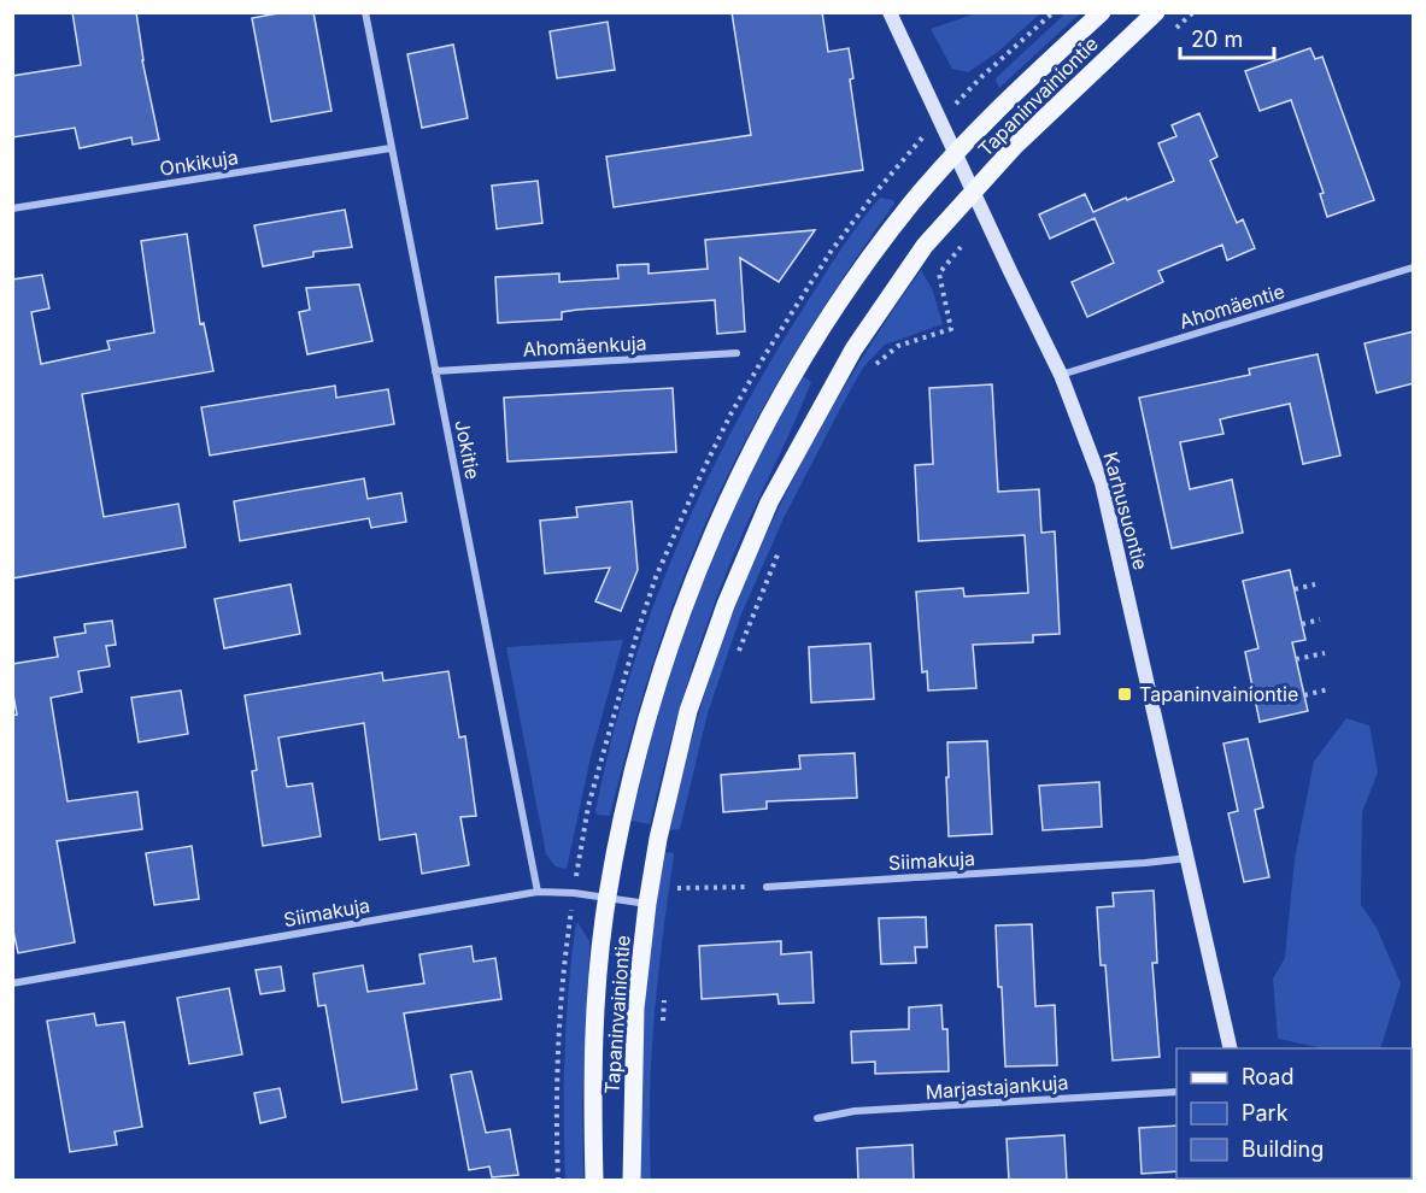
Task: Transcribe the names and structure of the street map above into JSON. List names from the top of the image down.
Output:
{
  "streets": {
    "main road": ["Tapaninvainiontie"],
    "street": [
      "Onkikuja",
      "Ahomäentie",
      "Ahomäenkuja",
      "Jokitie",
      "Karhusuontie",
      "Siimakuja",
      "Marjastajankuja"
    ]
  },
  "crossings": [
    ["Tapaninvainiontie", "Karhusuontie"],
    ["Tapaninvainiontie", "Siimakuja"],
    ["Onkikuja", "Jokitie"],
    ["Ahomäentie", "Karhusuontie"],
    ["Ahomäenkuja", "Jokitie"],
    ["Jokitie", "Siimakuja"],
    ["Karhusuontie", "Siimakuja"]
  ],
  "places": {
    "transit": ["Tapaninvainiontie"]
  },
  "legend": ["Road", "Park", "Building"],
  "scale_bar": "20 m"
}
